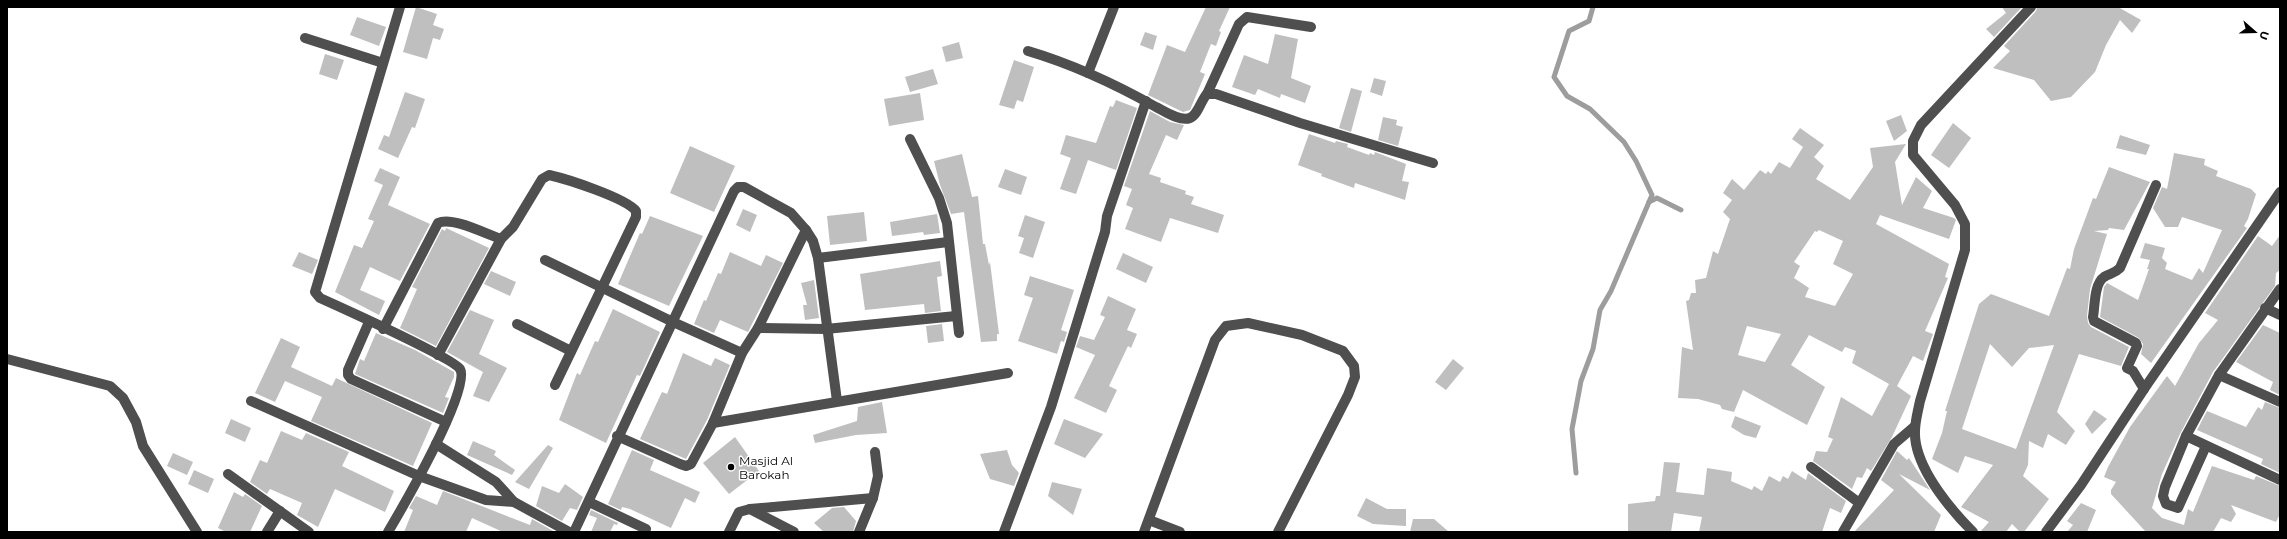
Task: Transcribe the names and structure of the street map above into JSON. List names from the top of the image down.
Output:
{
  "places": ["Masjid Al Barokah"],
  "north": "right"
}
